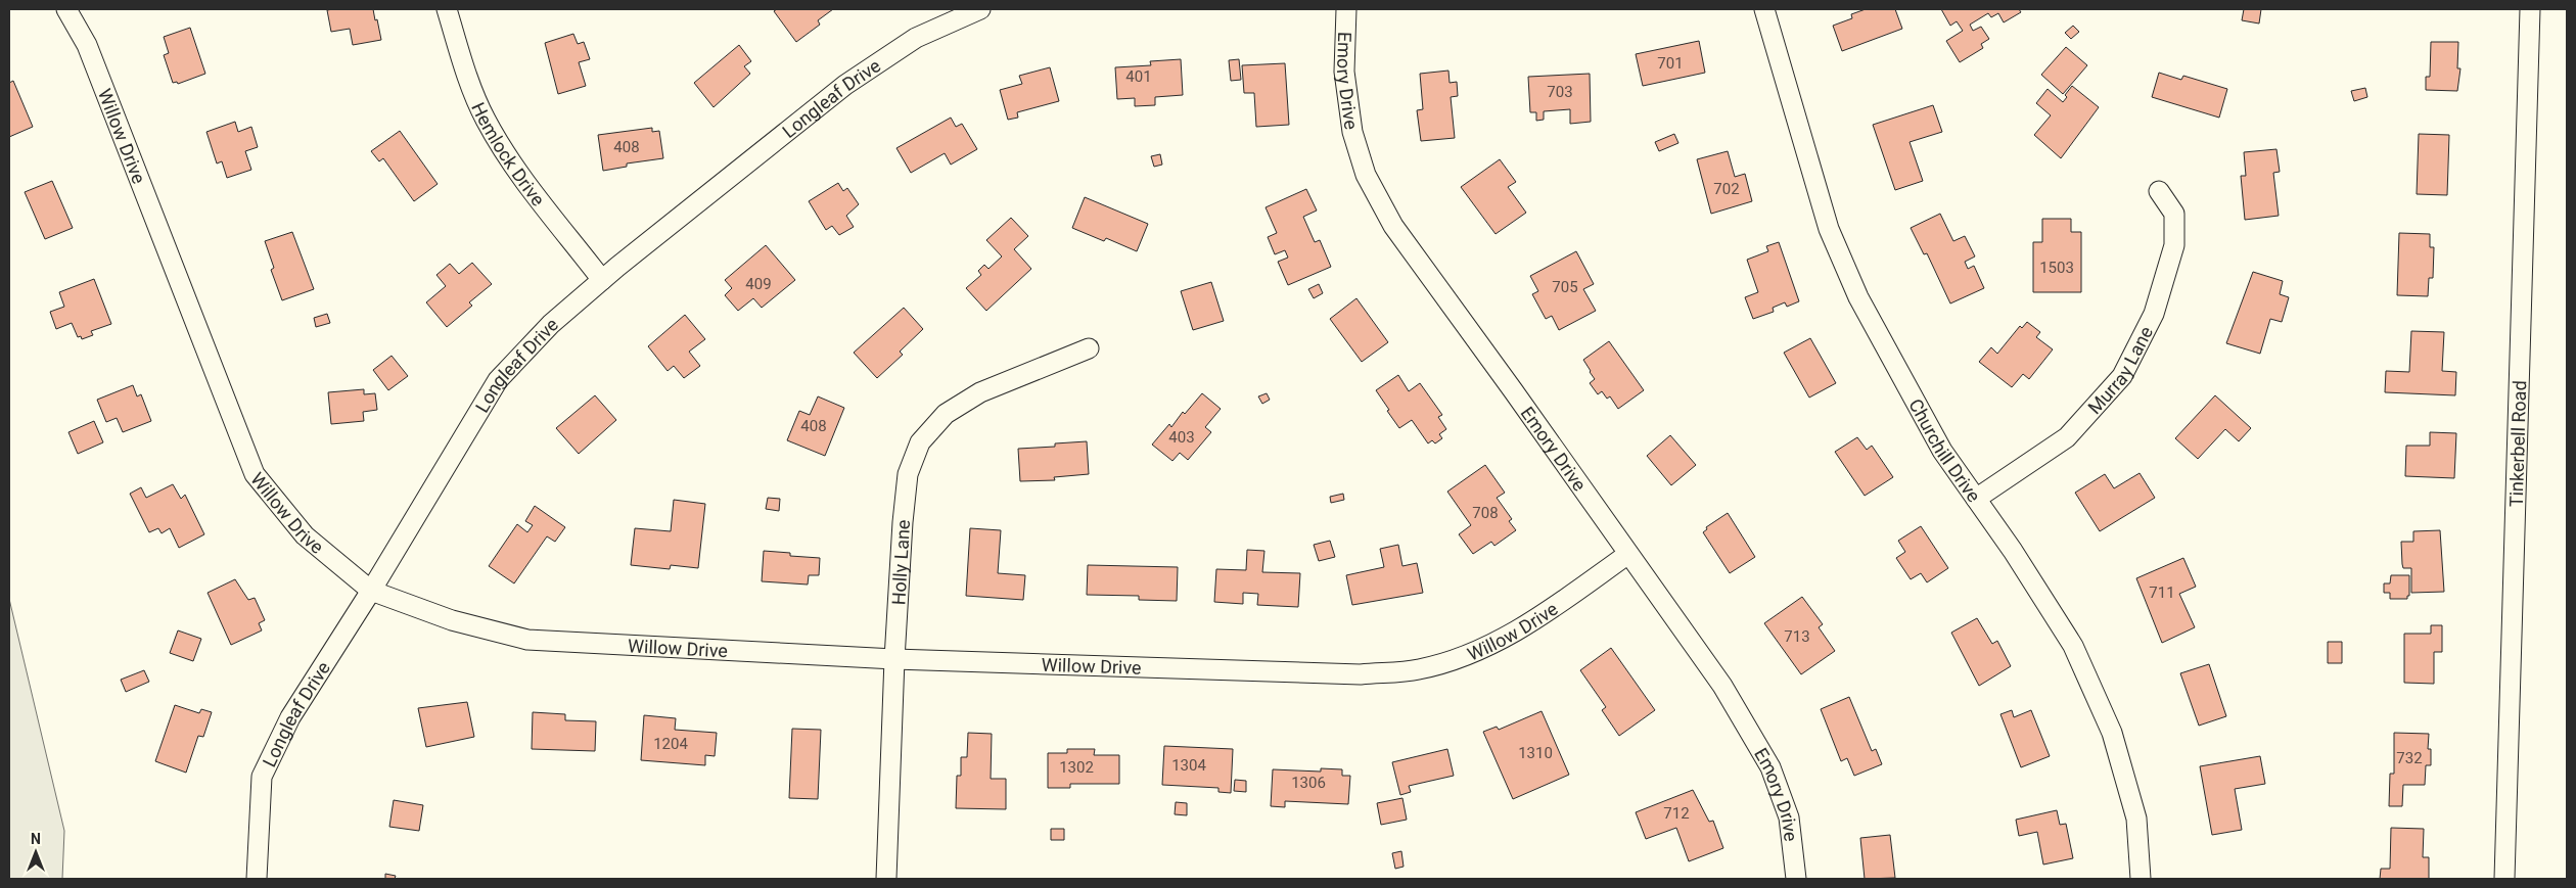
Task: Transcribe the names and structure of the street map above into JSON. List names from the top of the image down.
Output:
{
  "streets": {
    "street": [
      "Emory Drive",
      "Longleaf Drive",
      "Willow Drive",
      "Hemlock Drive",
      "Murray Lane",
      "Tinkerbell Road",
      "Churchill Drive",
      "Holly Lane"
    ]
  },
  "crossings": [
    ["Emory Drive", "Willow Drive"],
    ["Longleaf Drive", "Willow Drive"],
    ["Longleaf Drive", "Hemlock Drive"],
    ["Willow Drive", "Holly Lane"],
    ["Murray Lane", "Churchill Drive"]
  ],
  "house_numbers": [
    "701",
    "401",
    "703",
    "408",
    "702",
    "1503",
    "409",
    "705",
    "408",
    "403",
    "708",
    "711",
    "713",
    "1204",
    "1310",
    "732",
    "1304",
    "1302",
    "1306",
    "712"
  ],
  "north": "top"
}
